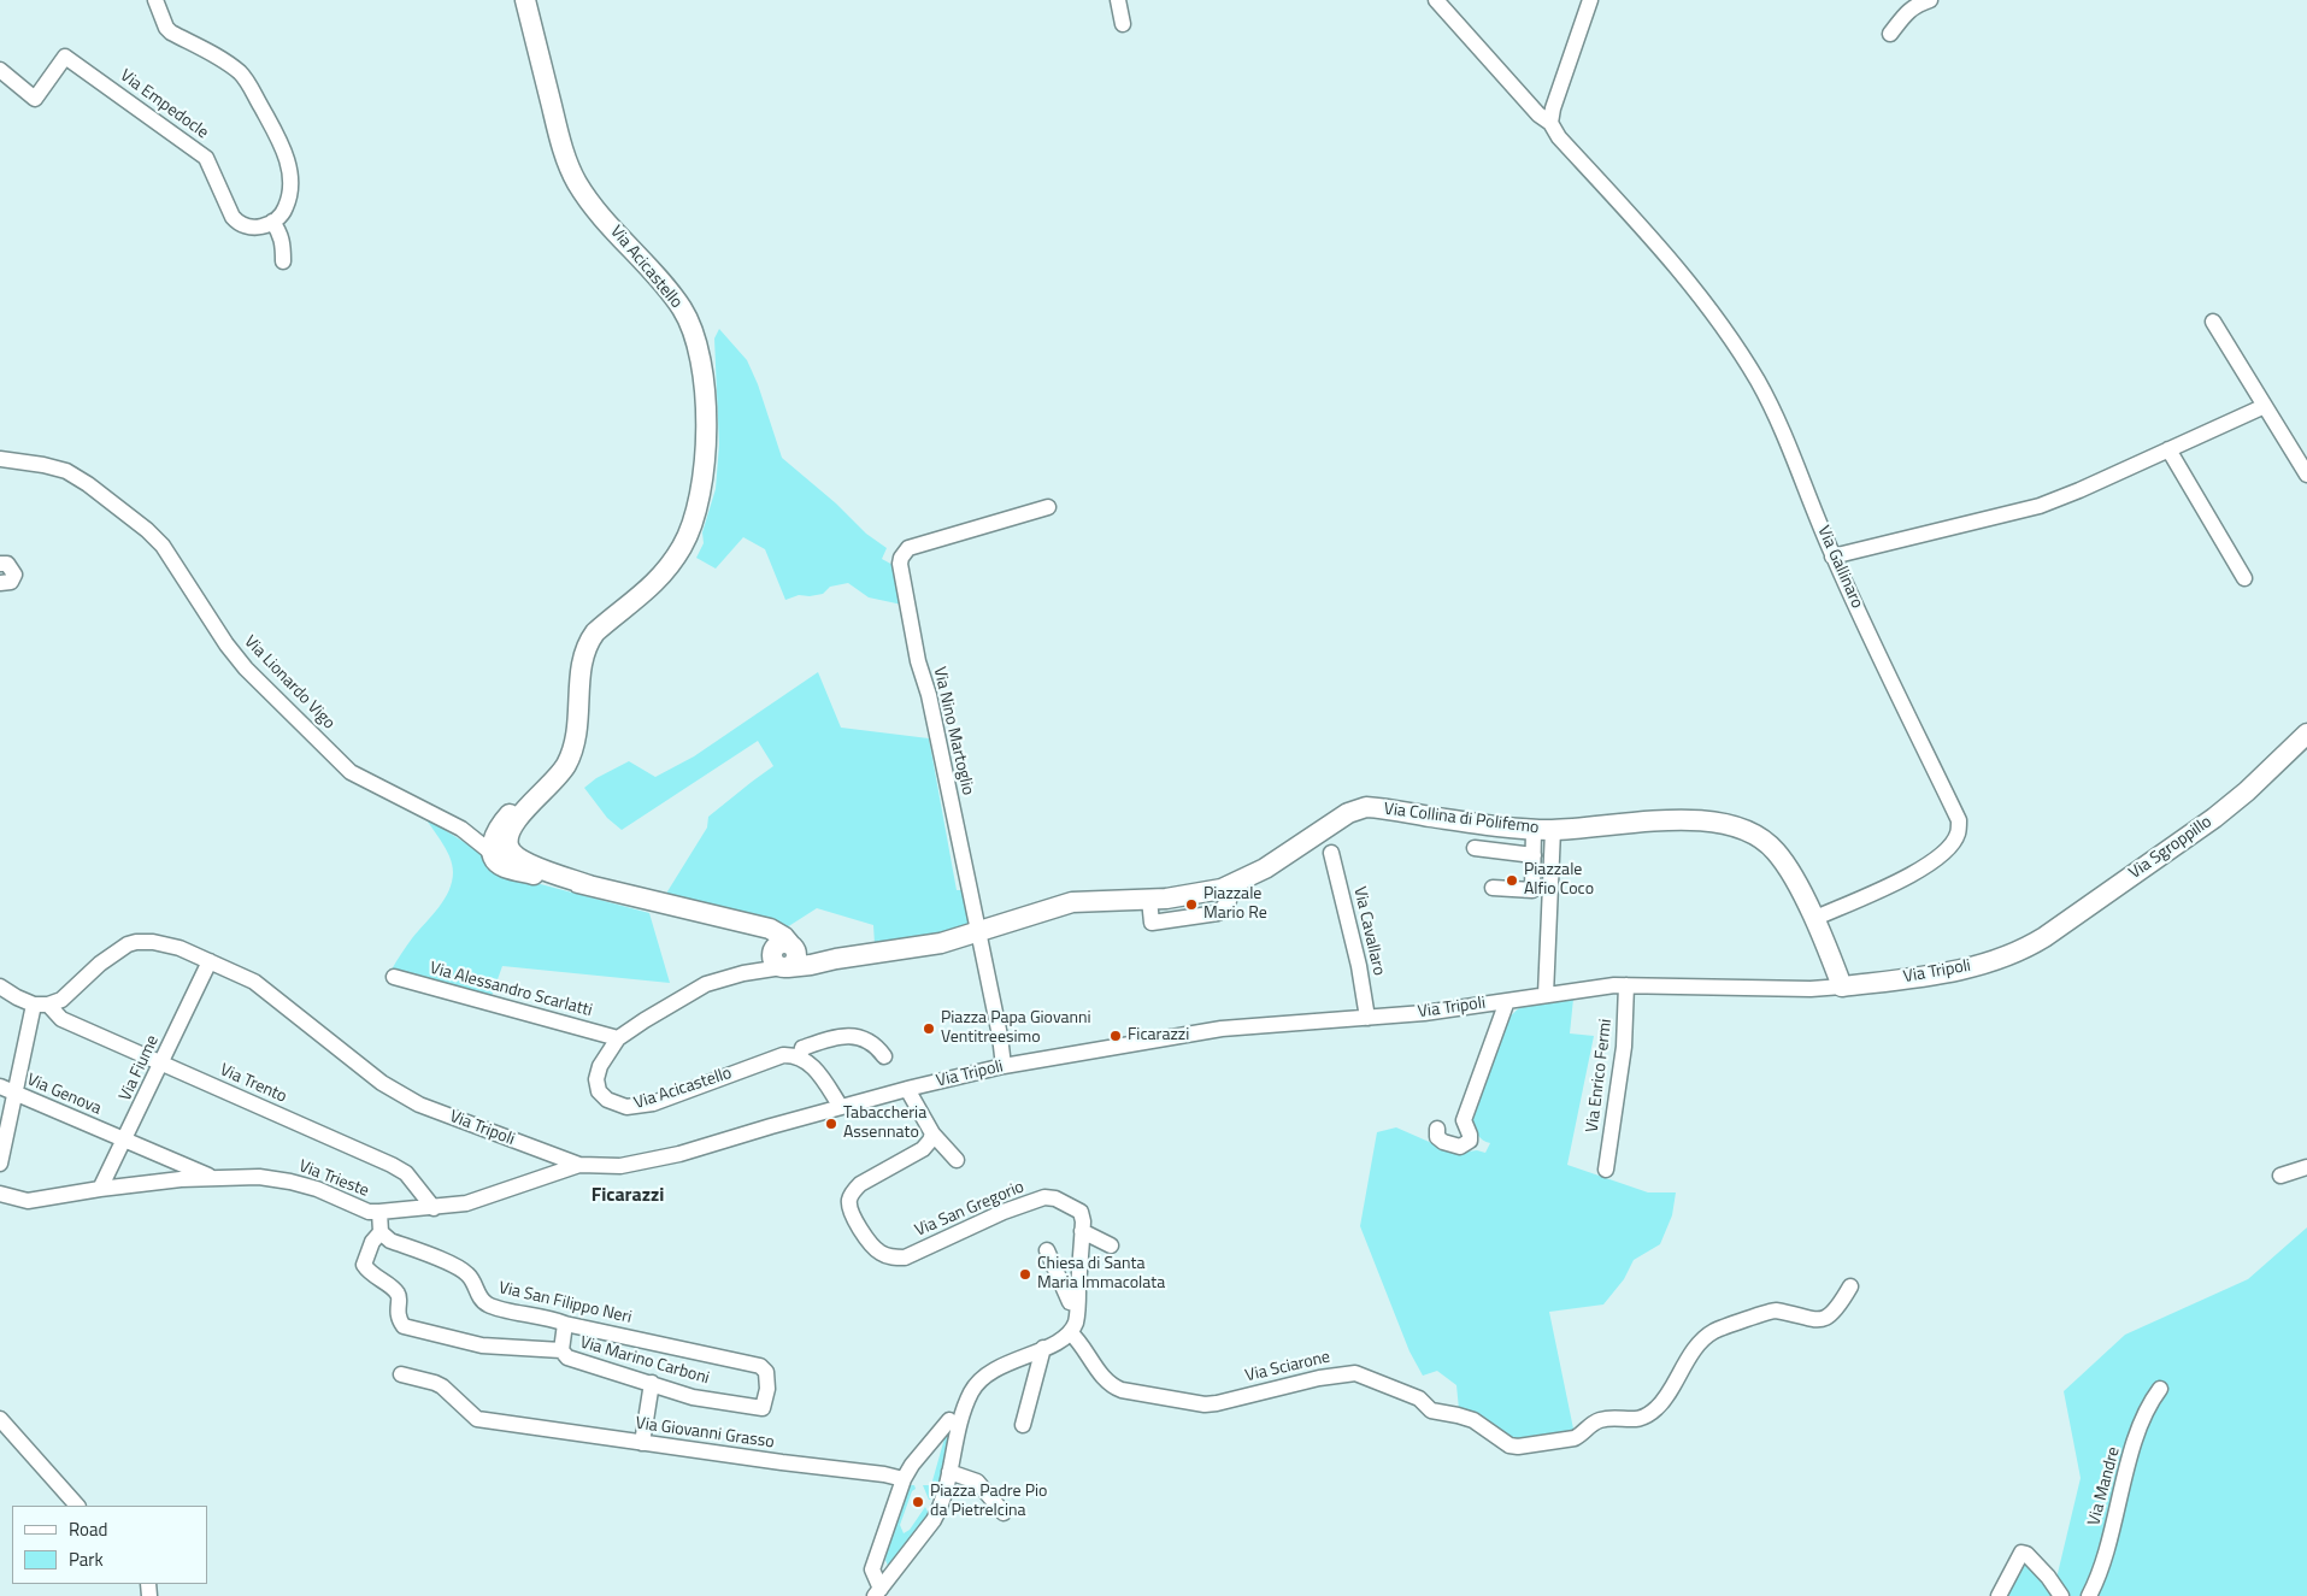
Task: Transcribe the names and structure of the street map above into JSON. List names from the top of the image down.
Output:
{
  "streets": {
    "main road": [
      "Via Acicastello",
      "Via Collina di Polifemo",
      "Via Sgroppillo",
      "Via Tripoli"
    ],
    "street": [
      "Via Empedocle",
      "Via Gallinaro",
      "Via Lionardo Vigo",
      "Via Nino Martoglio",
      "Via Cavallaro",
      "Via Alessandro Scarlatti",
      "Via Fiume",
      "Via Enrico Fermi",
      "Via Trento",
      "Via Genova",
      "Via Trieste",
      "Via San Gregorio",
      "Via San Filippo Neri",
      "Via Marino Carboni",
      "Via Sciarone",
      "Via Giovanni Grasso",
      "Via Mandre"
    ]
  },
  "crossings": [
    ["Via Acicastello", "Via Collina di Polifemo"],
    ["Via Acicastello", "Via Alessandro Scarlatti"],
    ["Via Gallinaro", "Via Collina di Polifemo"],
    ["Via Nino Martoglio", "Via Collina di Polifemo"],
    ["Via Nino Martoglio", "Via Tripoli"],
    ["Via Sgroppillo", "Via Tripoli"],
    ["Via Cavallaro", "Via Tripoli"],
    ["Via Tripoli", "Via Fiume"],
    ["Via Tripoli", "Via Enrico Fermi"],
    ["Via Tripoli", "Via Trento"],
    ["Via Tripoli", "Via Trieste"],
    ["Via Fiume", "Via Trento"],
    ["Via Fiume", "Via Genova"],
    ["Via Fiume", "Via Trieste"],
    ["Via Trento", "Via Trieste"],
    ["Via Genova", "Via Trieste"],
    ["Via San Gregorio", "Via Sciarone"],
    ["Via San Filippo Neri", "Via Marino Carboni"]
  ],
  "districts": ["Ficarazzi"],
  "places": [
    "Piazzale Alfio Coco",
    "Piazzale Mario Re",
    "Piazza Papa Giovanni Ventitreesimo",
    "Ficarazzi",
    "Tabaccheria Assennato",
    "Chiesa di Santa Maria Immacolata",
    "Piazza Padre Pio da Pietrelcina"
  ],
  "legend": ["Road", "Park"]
}
